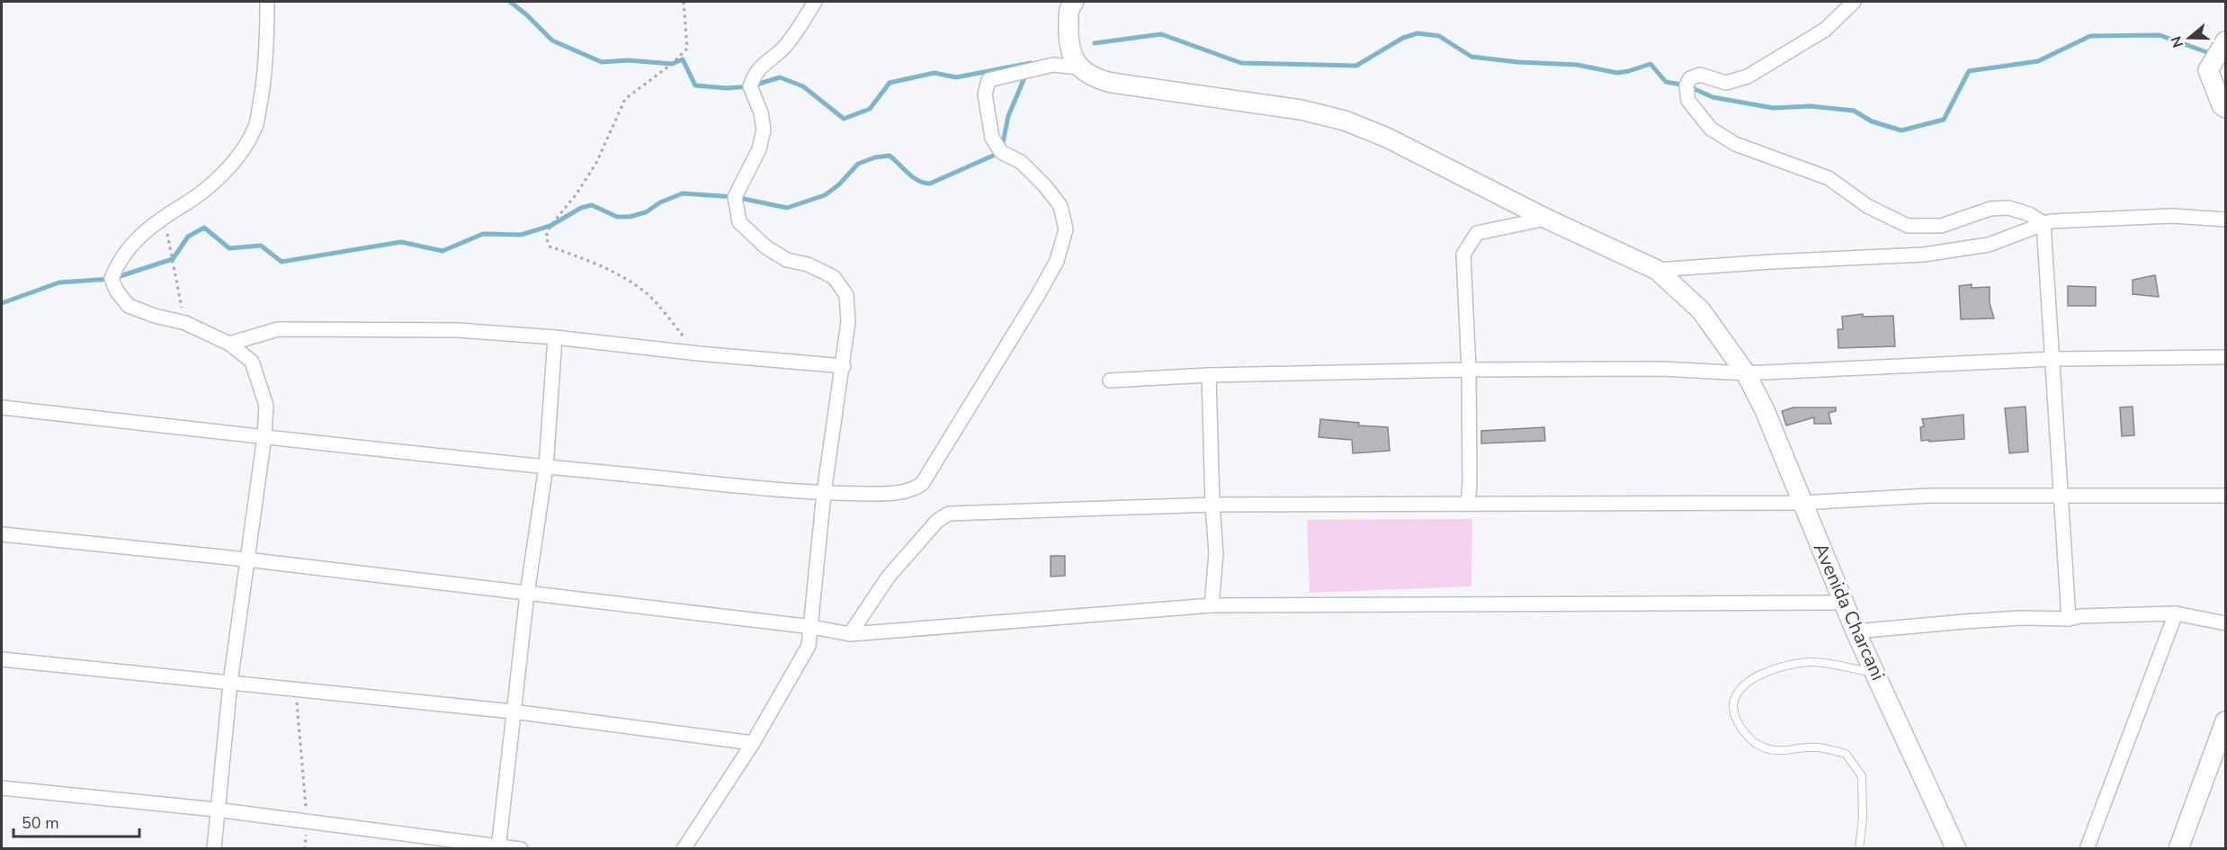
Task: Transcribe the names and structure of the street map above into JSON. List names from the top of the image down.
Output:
{
  "streets": {
    "main road": ["Avenida Charcani"]
  },
  "scale_bar": "50 m",
  "north": "left"
}
